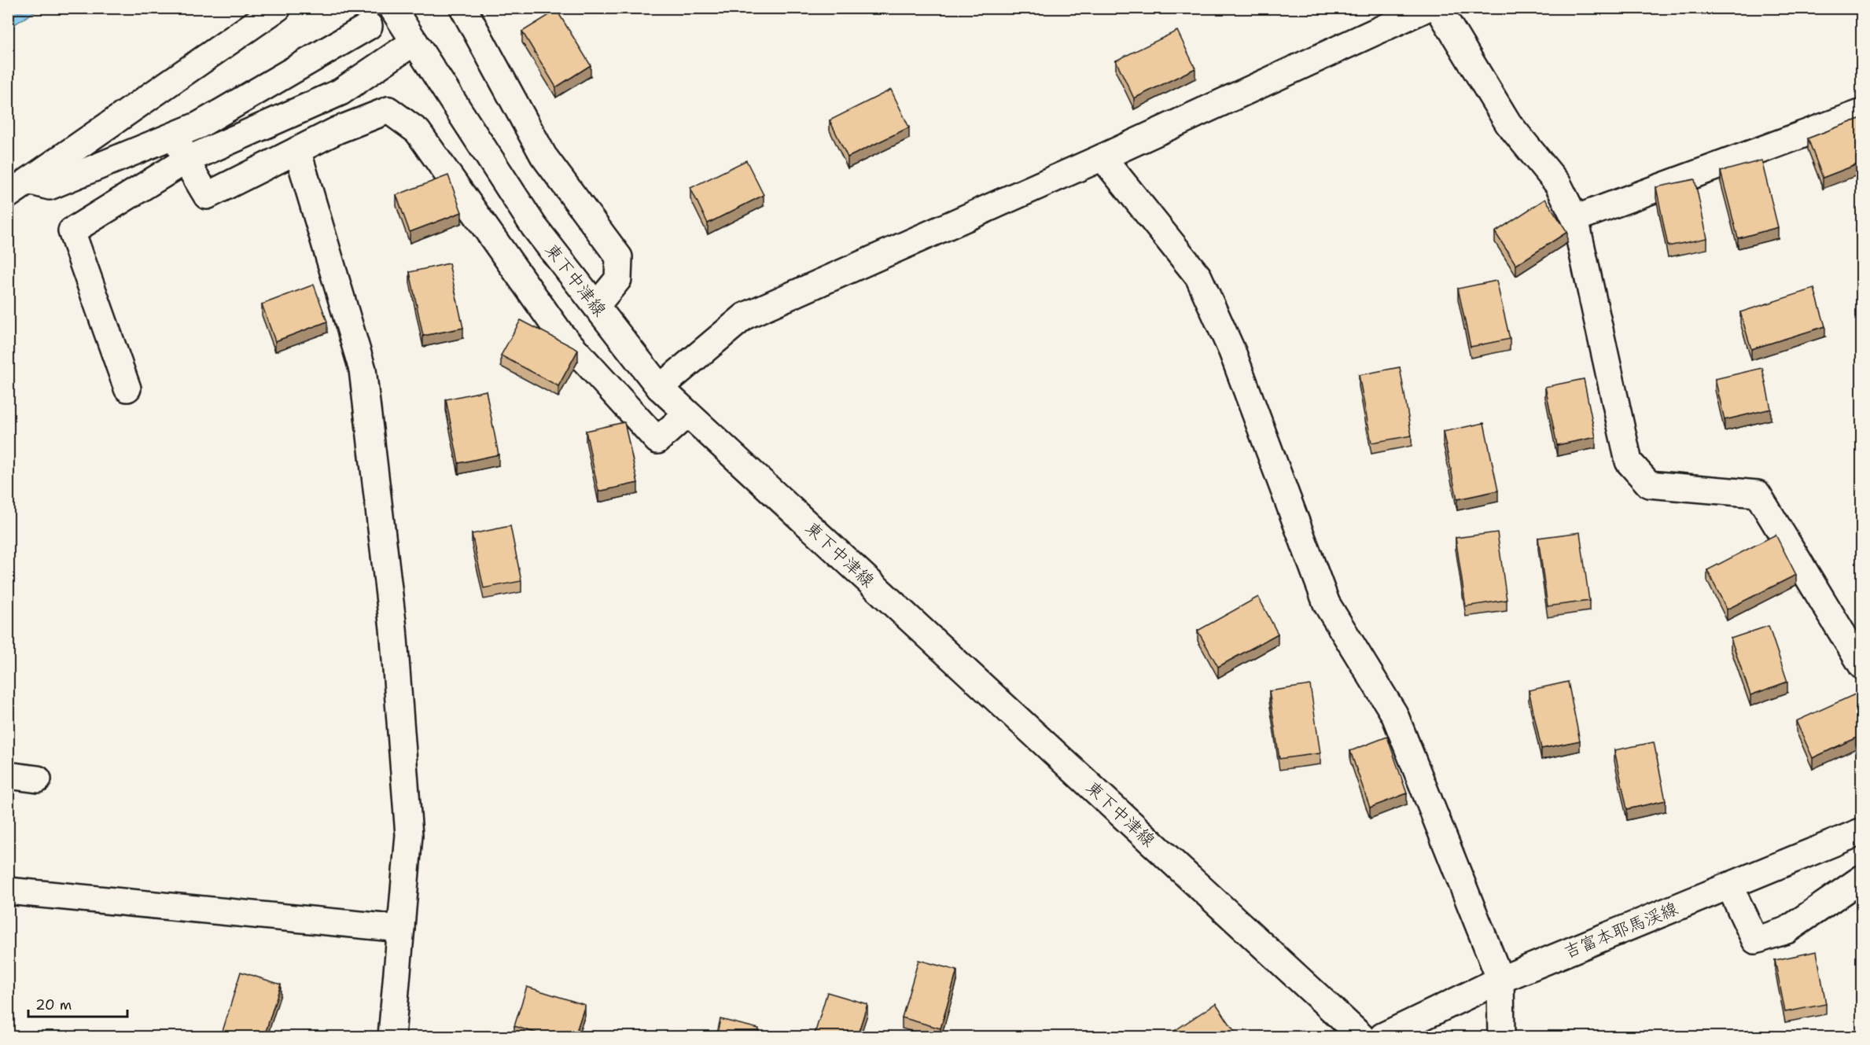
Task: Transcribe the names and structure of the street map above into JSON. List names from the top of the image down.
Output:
{
  "streets": {
    "street": ["東下中津線", "吉富本耶馬渓線"]
  },
  "scale_bar": "20 m"
}
